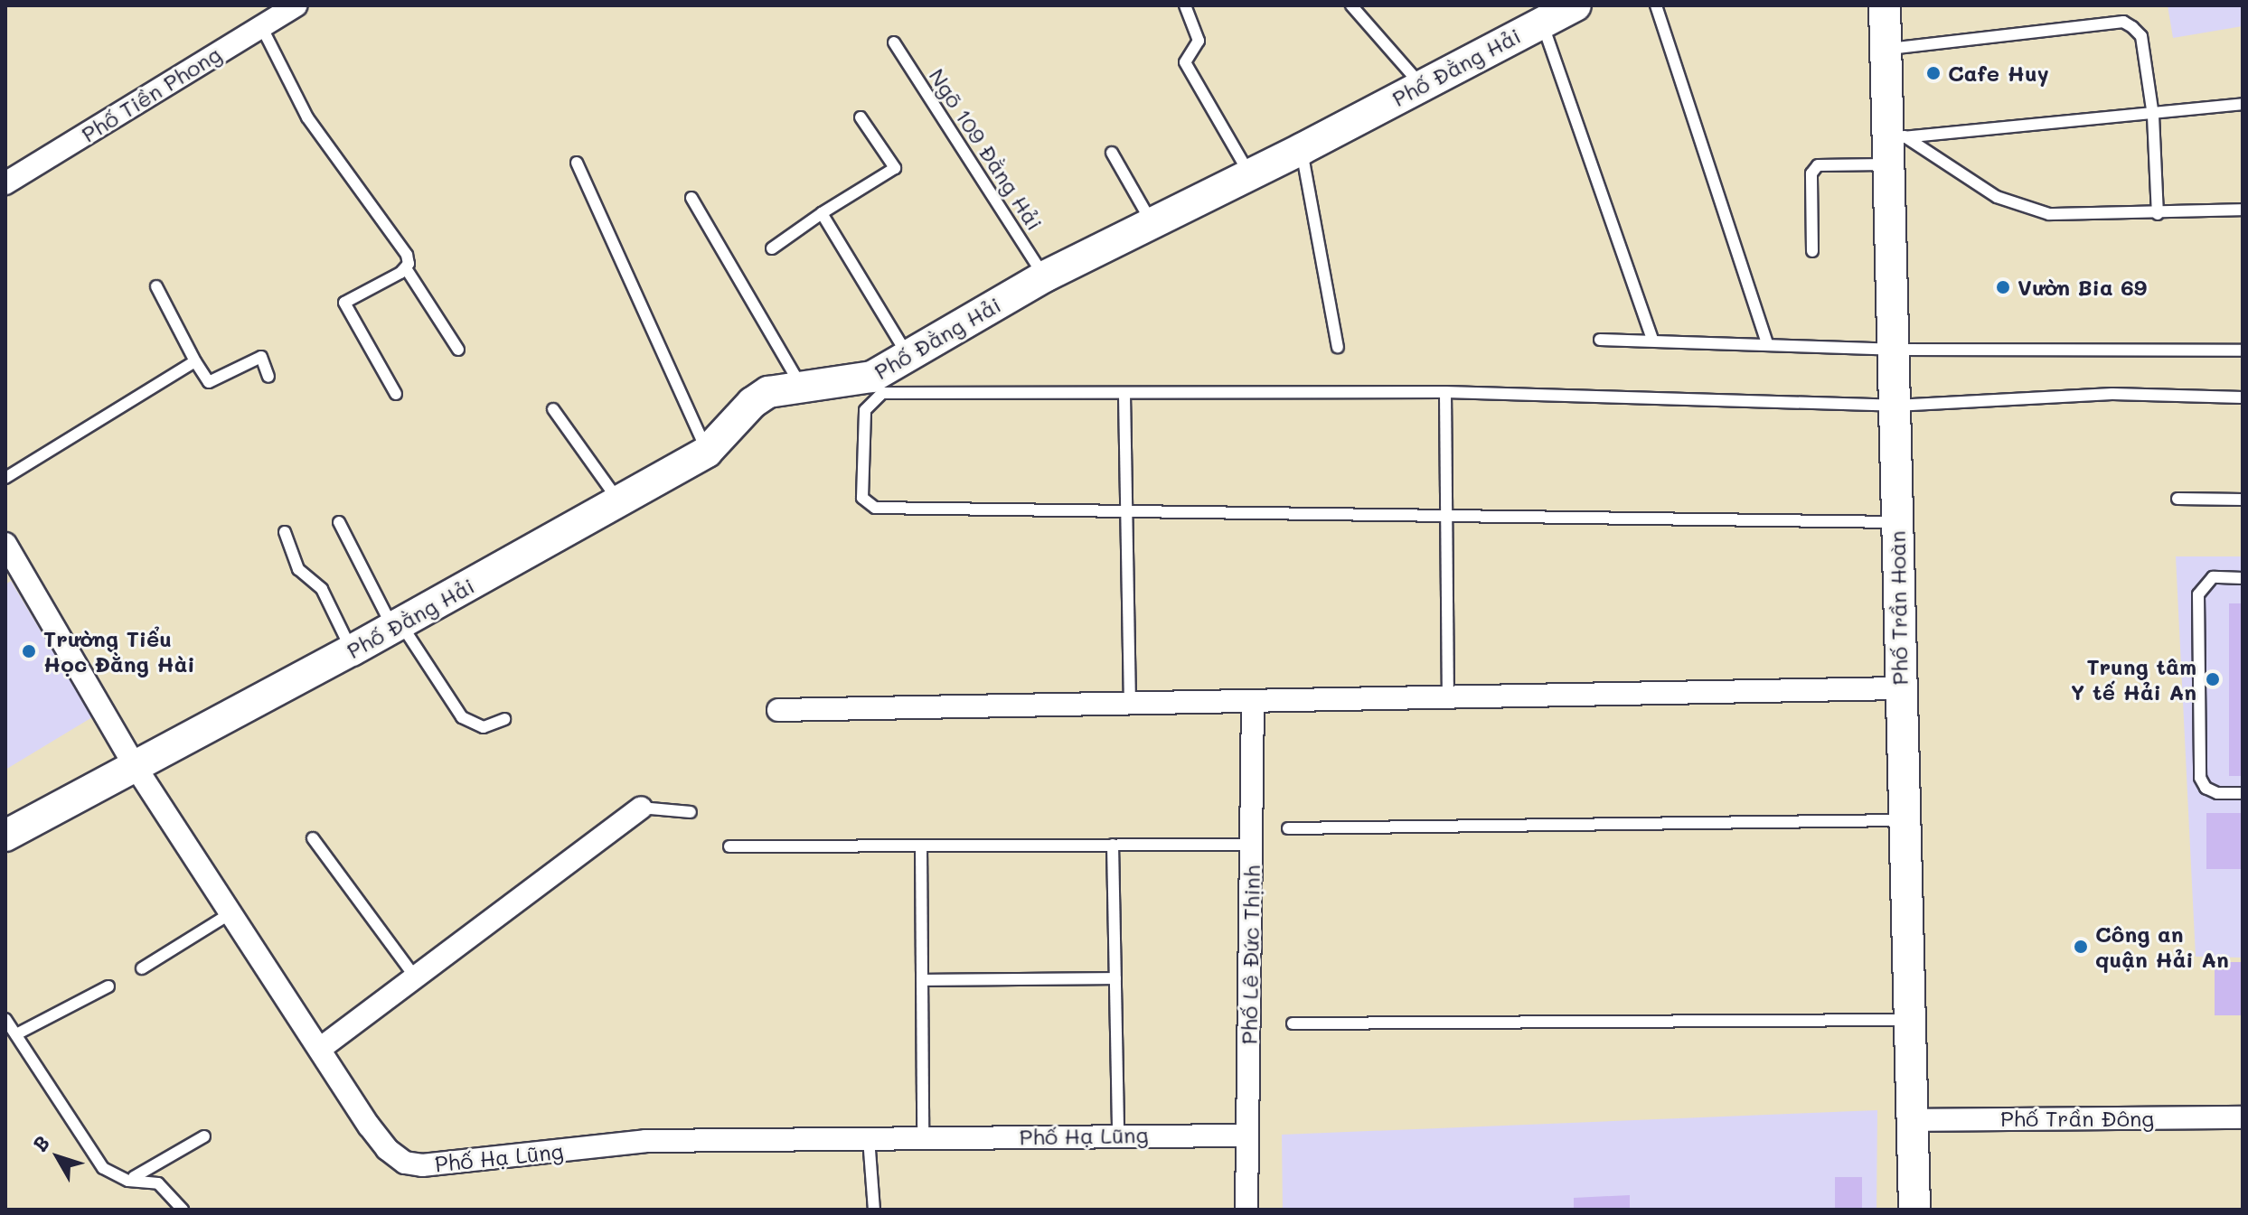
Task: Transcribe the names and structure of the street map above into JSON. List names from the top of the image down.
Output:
{
  "streets": {
    "street": [
      "Phố Đằng Hải",
      "Phố Tiền Phong",
      "Phố Trần Hoàn",
      "Phố Lê Đức Thịnh",
      "Phố Trần Đông",
      "Phố Hạ Lũng"
    ],
    "lane": ["Ngõ 109 Đằng Hải"]
  },
  "crossings": [
    ["Phố Đằng Hải", "Ngõ 109 Đằng Hải"],
    ["Phố Đằng Hải", "Phố Hạ Lũng"],
    ["Phố Trần Hoàn", "Phố Trần Đông"],
    ["Phố Lê Đức Thịnh", "Phố Hạ Lũng"]
  ],
  "places": [
    "Cafe Huy",
    "Vườn Bia 69",
    "Trường Tiểu Học Đằng Hài",
    "Trung tâm Y tế Hải An",
    "Công an quận Hải An"
  ],
  "north": "top left"
}
